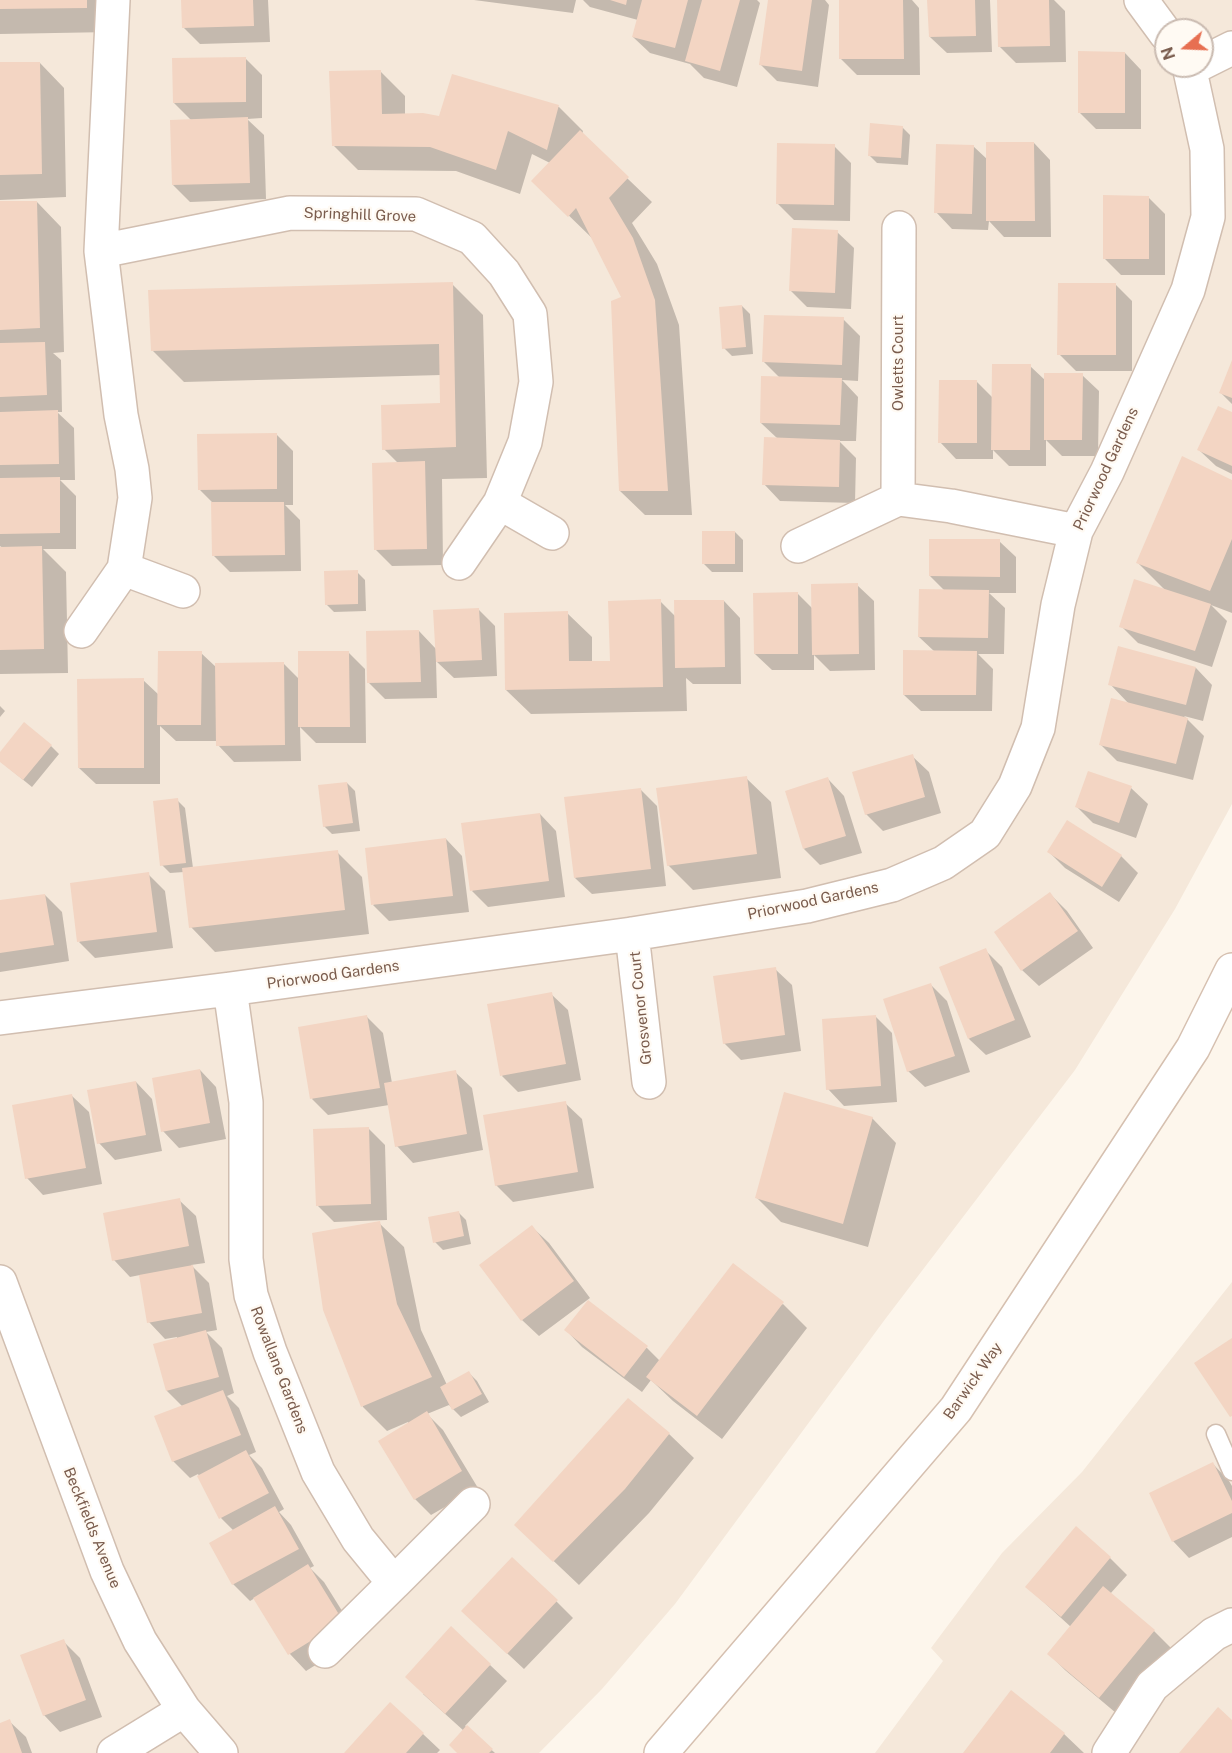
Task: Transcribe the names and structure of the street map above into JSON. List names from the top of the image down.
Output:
{
  "streets": {
    "street": [
      "Springhill Grove",
      "Owletts Court",
      "Priorwood Gardens",
      "Grosvenor Court",
      "Rowallane Gardens",
      "Barwick Way",
      "Beckfields Avenue"
    ]
  },
  "crossings": [
    ["Priorwood Gardens", "Grosvenor Court"],
    ["Priorwood Gardens", "Rowallane Gardens"]
  ],
  "north": "left"
}
